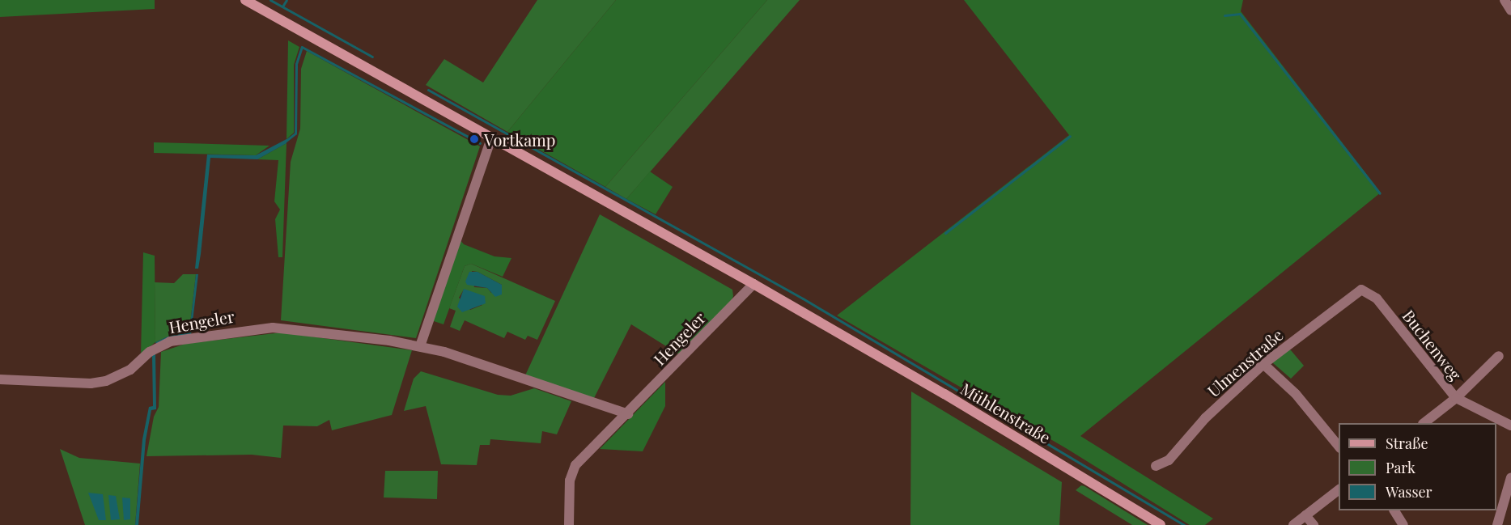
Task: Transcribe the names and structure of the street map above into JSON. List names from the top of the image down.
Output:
{
  "streets": {
    "main road": ["Mühlenstraße"],
    "street": ["Hengeler", "Buchenweg", "Ulmenstraße"]
  },
  "crossings": [
    ["Hengeler", "Mühlenstraße"],
    ["Buchenweg", "Ulmenstraße"]
  ],
  "places": ["Vortkamp"],
  "legend": ["Straße", "Park", "Wasser"]
}
